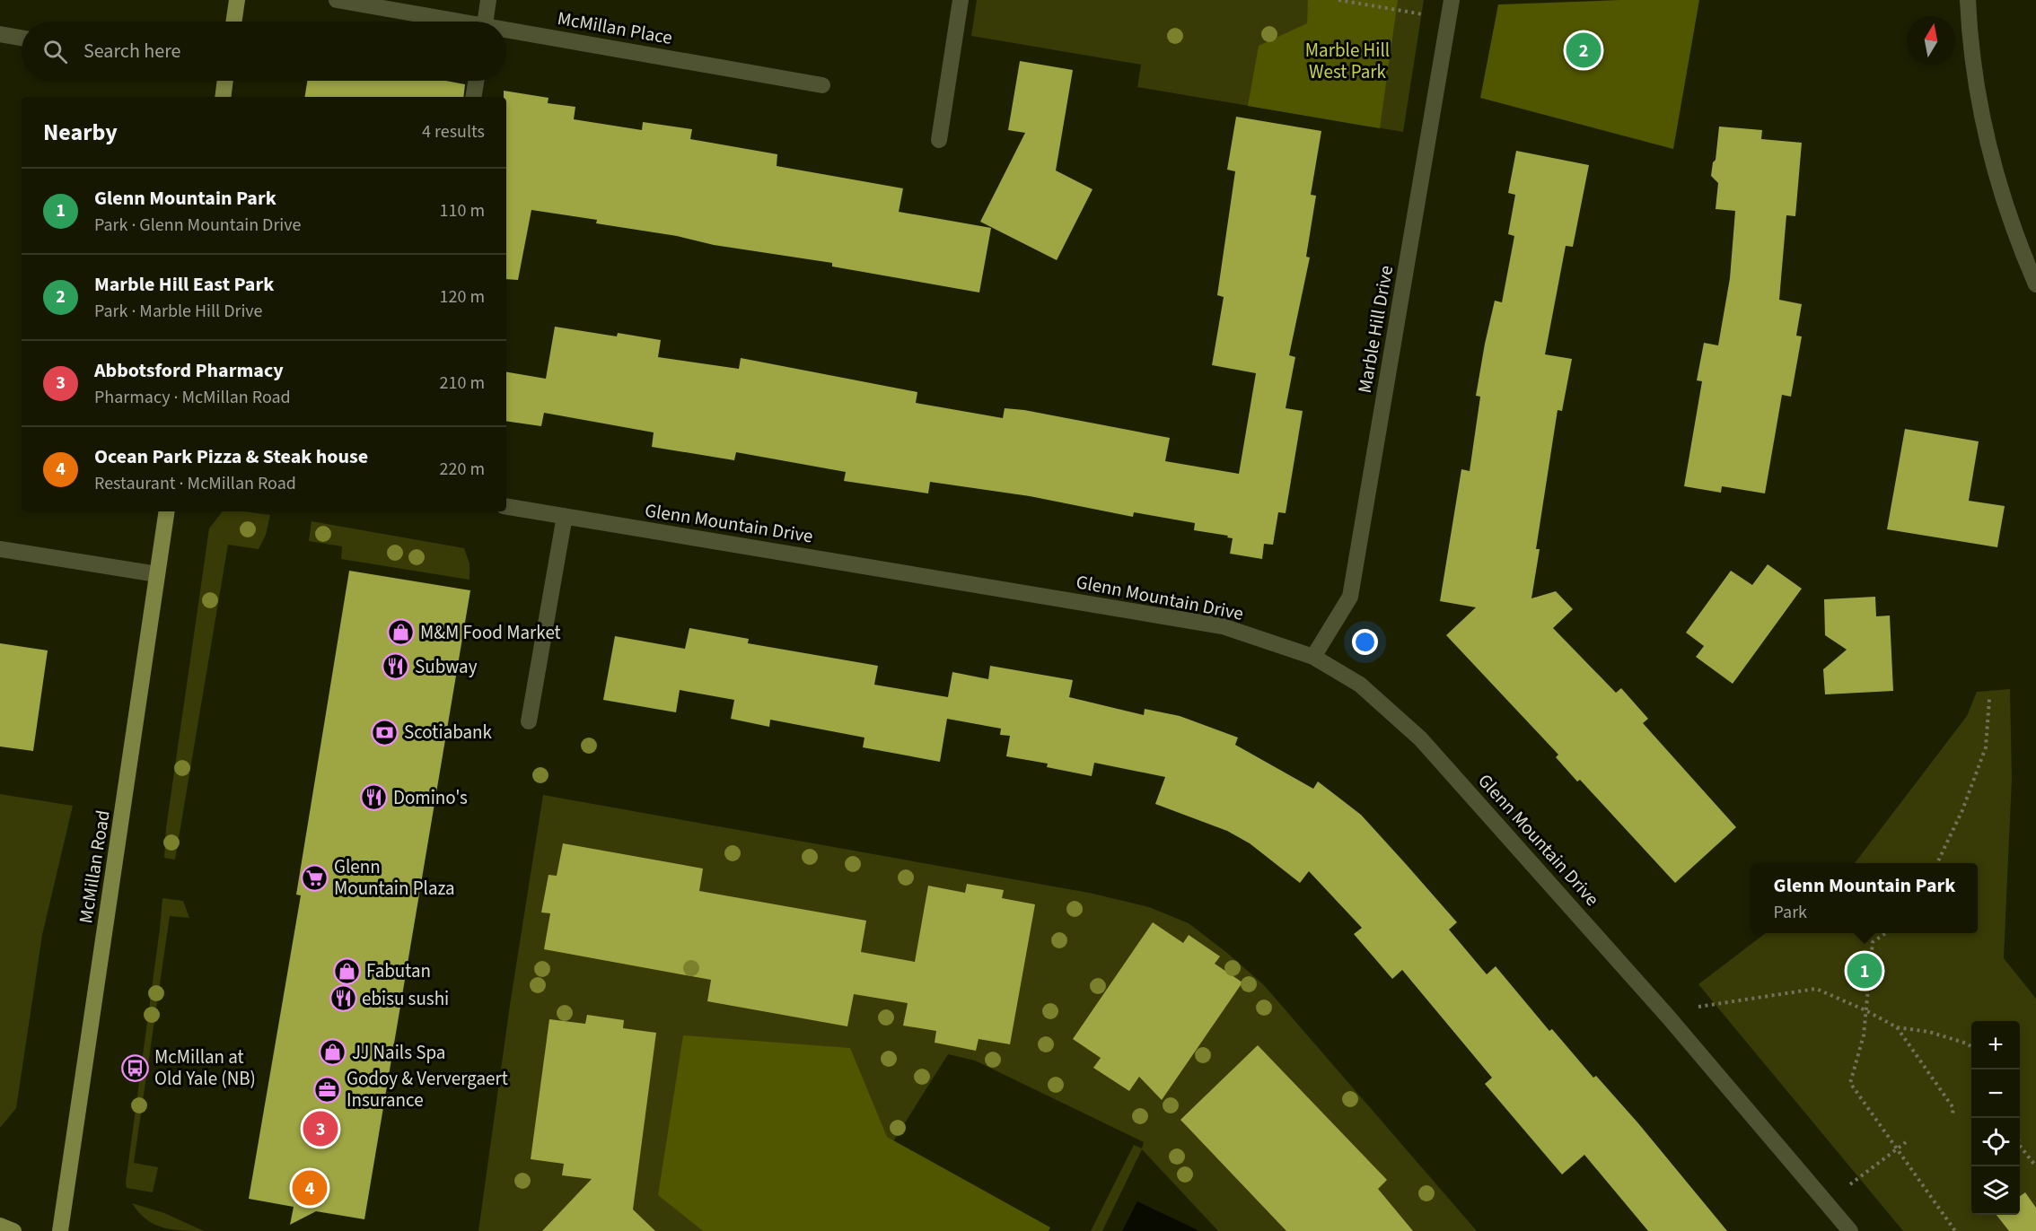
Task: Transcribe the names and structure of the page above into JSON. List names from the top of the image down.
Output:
{
  "streets": {
    "main road": ["McMillan Road"],
    "street": ["McMillan Place", "Marble Hill Drive", "Glenn Mountain Drive"]
  },
  "crossings": [
    ["Marble Hill Drive", "Glenn Mountain Drive"]
  ],
  "parks": ["Marble Hill West Park"],
  "places": {
    "shop": ["M&M Food Market", "Fabutan", "JJ Nails Spa"],
    "restaurant": ["Subway", "Domino's", "ebisu sushi"],
    "bank": ["Scotiabank"],
    "supermarket": ["Glenn Mountain Plaza"],
    "bus stop": ["McMillan at Old Yale (NB)"],
    "office": ["Godoy & Ververgaert Insurance"]
  },
  "north": "top",
  "page": {
    "search": "Search here",
    "pins": [
      "2",
      "1",
      "3",
      "4"
    ],
    "heading": ["Nearby", "4 results"],
    "list": [
      {
        "mark": "1",
        "name": "Glenn Mountain Park",
        "note": "Park · Glenn Mountain Drive",
        "value": "110 m"
      },
      {
        "mark": "2",
        "name": "Marble Hill East Park",
        "note": "Park · Marble Hill Drive",
        "value": "120 m"
      },
      {
        "mark": "3",
        "name": "Abbotsford Pharmacy",
        "note": "Pharmacy · McMillan Road",
        "value": "210 m"
      },
      {
        "mark": "4",
        "name": "Ocean Park Pizza & Steak house",
        "note": "Restaurant · McMillan Road",
        "value": "220 m"
      }
    ],
    "popup": ["Glenn Mountain Park", "Park"],
    "map_buttons": ["+", "−"]
  }
}
